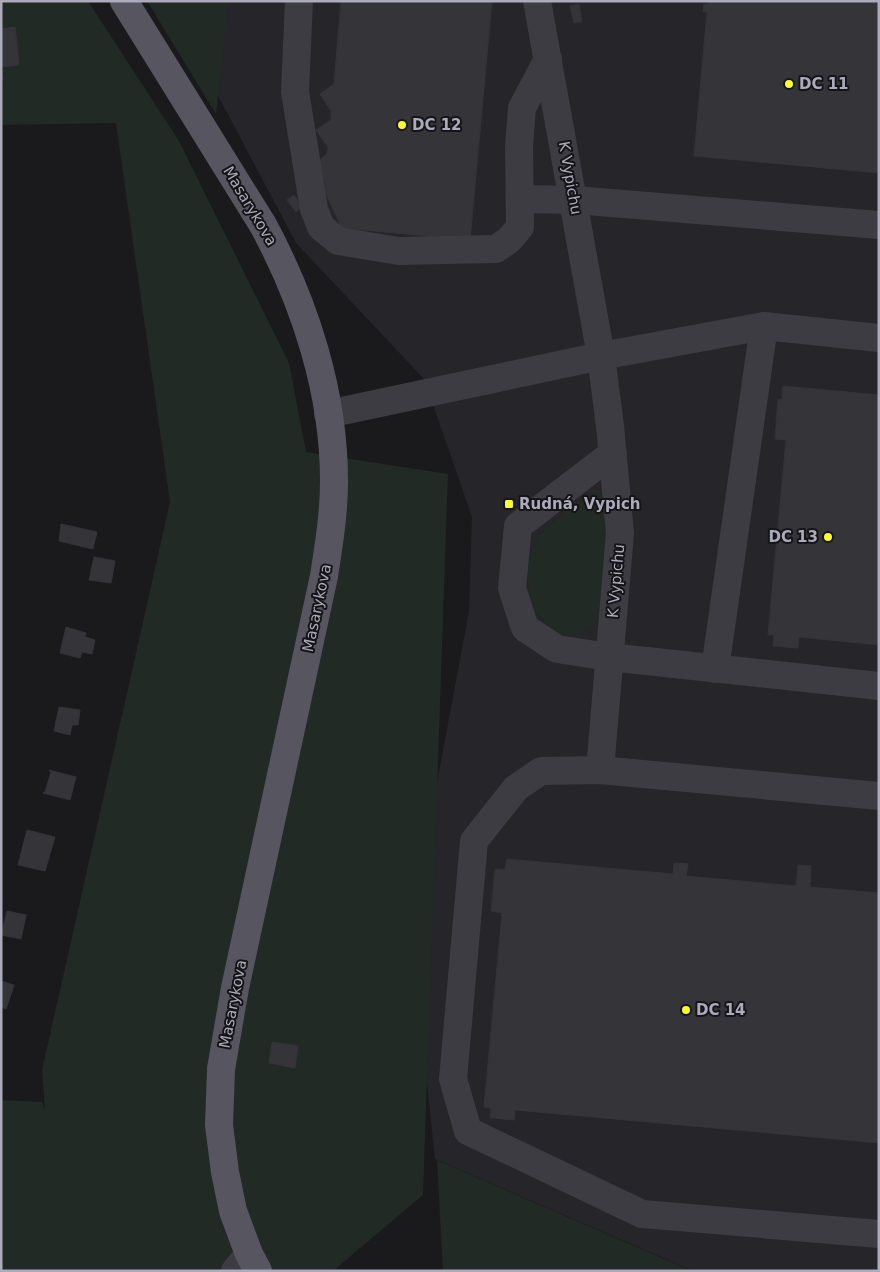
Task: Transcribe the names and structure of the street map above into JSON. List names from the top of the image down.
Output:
{
  "streets": {
    "main road": ["Masarykova"],
    "street": ["K Vypichu"]
  },
  "places": {
    "other": [
      "DC 11",
      "DC 12",
      "DC 13",
      "DC 14"
    ],
    "transit": ["Rudná, Vypich"]
  }
}
